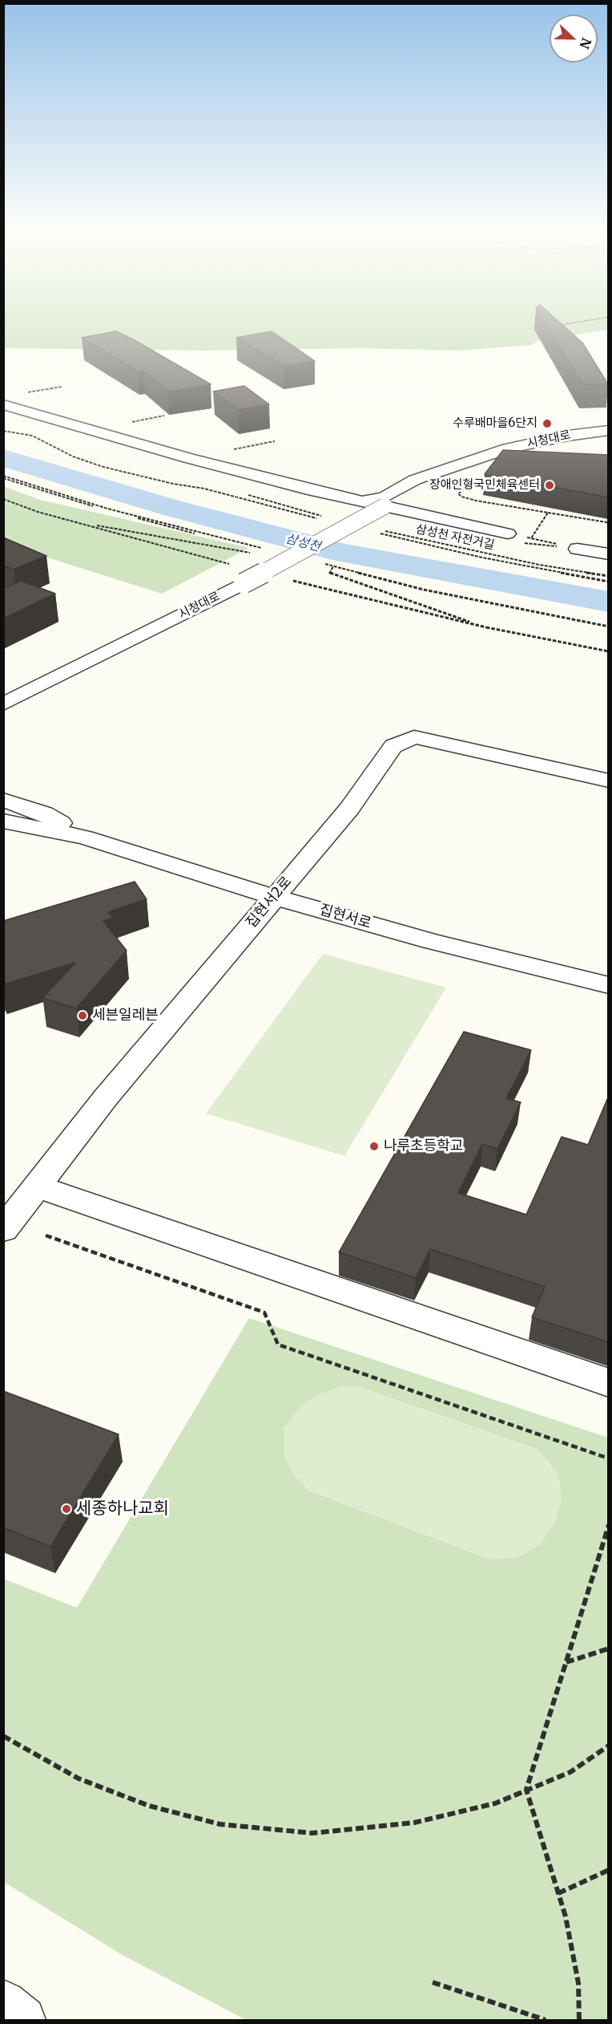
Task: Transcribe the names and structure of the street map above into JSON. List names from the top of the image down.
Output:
{
  "streets": {
    "street": ["시청대로", "집현서2로", "집현서로"],
    "path": ["삼성천 자전거길"]
  },
  "crossings": [
    ["집현서2로", "집현서로"]
  ],
  "water": ["삼성천"],
  "places": [
    "수루배마을6단지",
    "장애인형국민체육센터",
    "세븐일레븐",
    "나루초등학교",
    "세종하나교회"
  ],
  "north": "right"
}
